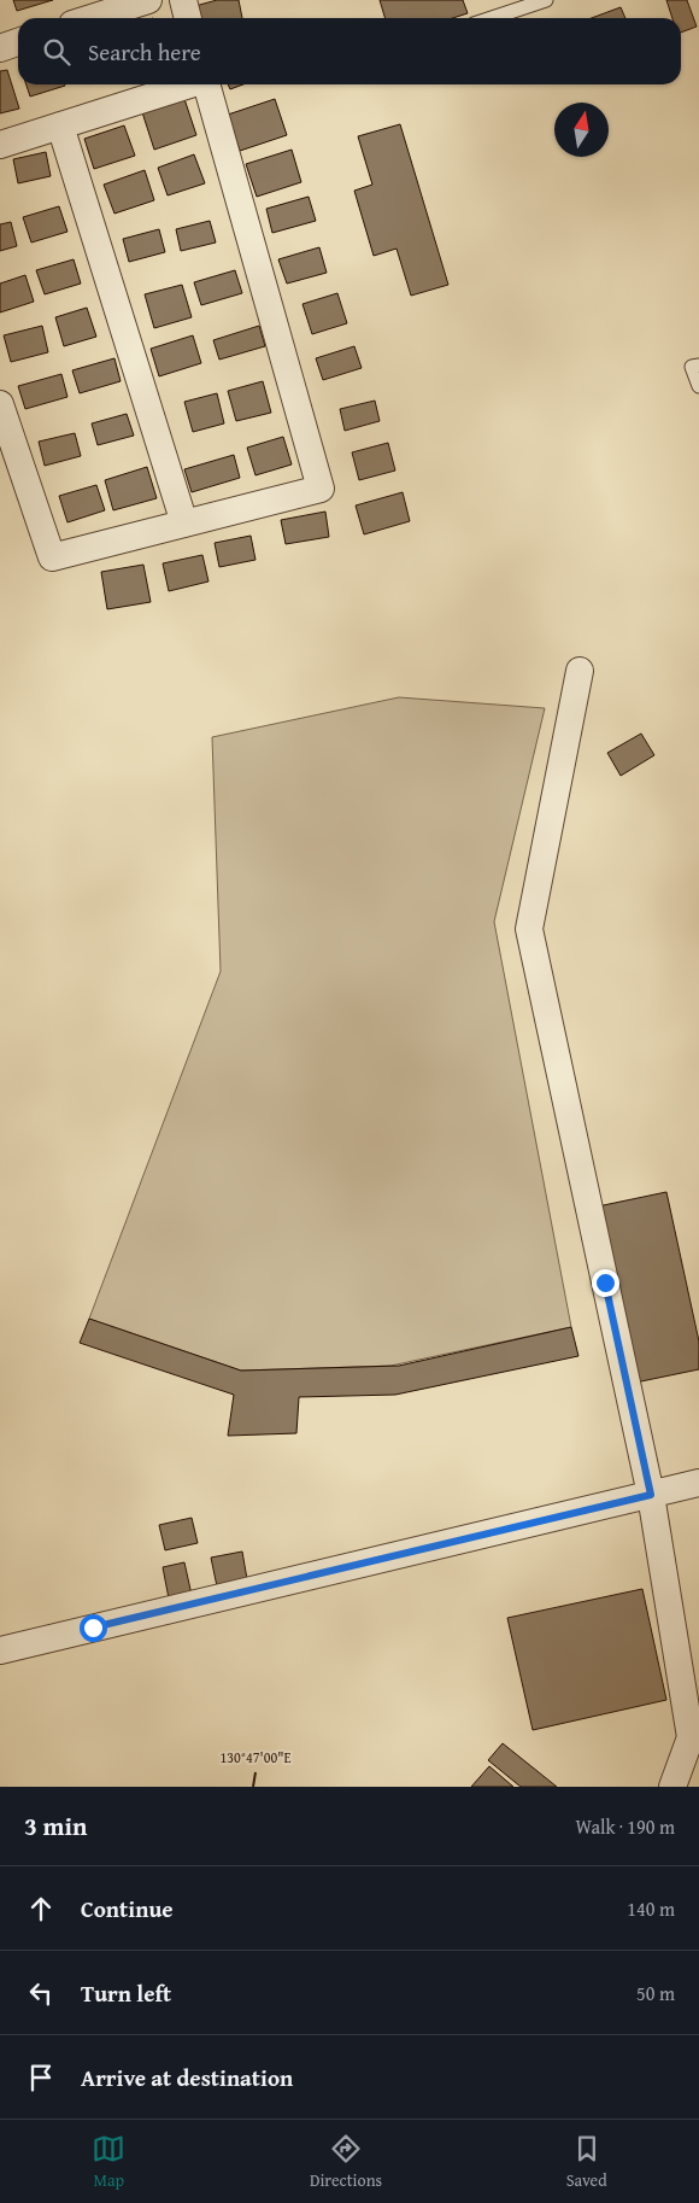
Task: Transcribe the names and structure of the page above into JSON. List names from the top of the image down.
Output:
{
  "north": "top",
  "page": {
    "search": "Search here",
    "heading": ["3 min", "Walk · 190 m"],
    "list": [
      ["Continue", "140 m"],
      ["Turn left", "50 m"],
      "Arrive at destination"
    ],
    "nav": ["Map", "Directions", "Saved"]
  },
  "coordinates": ["130°47'00\"E"]
}
